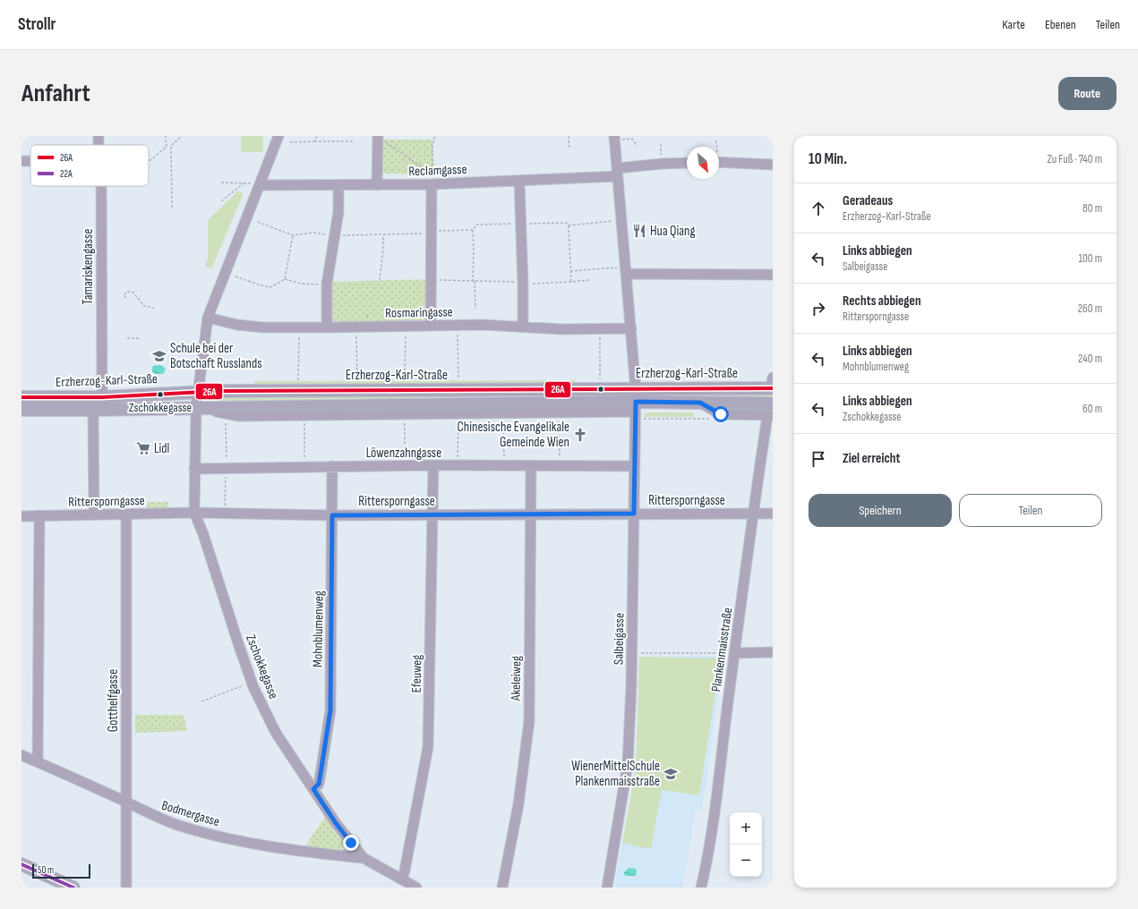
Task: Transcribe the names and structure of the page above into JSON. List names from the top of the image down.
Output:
{
  "streets": {
    "main road": ["Erzherzog-Karl-Straße"],
    "street": [
      "Reclamgasse",
      "Tamariskengasse",
      "Rosmaringasse",
      "Löwenzahngasse",
      "Rittersporngasse",
      "Mohnblumenweg",
      "Salbeigasse",
      "Plankenmaisstraße",
      "Zschokkegasse",
      "Efeuweg",
      "Akeleiweg",
      "Gotthelfgasse",
      "Bodmergasse"
    ]
  },
  "crossings": [
    ["Reclamgasse", "Salbeigasse"],
    ["Reclamgasse", "Zschokkegasse"],
    ["Tamariskengasse", "Erzherzog-Karl-Straße"],
    ["Rosmaringasse", "Salbeigasse"],
    ["Rosmaringasse", "Zschokkegasse"],
    ["Erzherzog-Karl-Straße", "Salbeigasse"],
    ["Erzherzog-Karl-Straße", "Plankenmaisstraße"],
    ["Erzherzog-Karl-Straße", "Zschokkegasse"],
    ["Löwenzahngasse", "Mohnblumenweg"],
    ["Löwenzahngasse", "Salbeigasse"],
    ["Löwenzahngasse", "Zschokkegasse"],
    ["Löwenzahngasse", "Efeuweg"],
    ["Löwenzahngasse", "Akeleiweg"],
    ["Rittersporngasse", "Mohnblumenweg"],
    ["Rittersporngasse", "Salbeigasse"],
    ["Rittersporngasse", "Plankenmaisstraße"],
    ["Rittersporngasse", "Zschokkegasse"],
    ["Rittersporngasse", "Efeuweg"],
    ["Rittersporngasse", "Akeleiweg"],
    ["Rittersporngasse", "Gotthelfgasse"],
    ["Mohnblumenweg", "Zschokkegasse"],
    ["Zschokkegasse", "Efeuweg"],
    ["Zschokkegasse", "Bodmergasse"],
    ["Gotthelfgasse", "Bodmergasse"]
  ],
  "places": {
    "restaurant": ["Hua Qiang"],
    "school or university": ["Schule bei der Botschaft Russlands", "WienerMittelSchule Plankenmaisstraße"],
    "other": ["Zschokkegasse"],
    "church": ["Chinesische Evangelikale Gemeinde Wien"],
    "supermarket": ["Lidl"]
  },
  "lines": ["transit line 26A", "transit line 22A"],
  "legend": ["26A", "22A"],
  "scale_bar": "50 m",
  "north": "bottom right",
  "page": {
    "header": "Strollr",
    "nav": ["Karte", "Ebenen", "Teilen"],
    "buttons": [
      "Route",
      ["Speichern", "Teilen"]
    ],
    "title": "Anfahrt",
    "heading": ["10 Min.", "Zu Fuß · 740 m"],
    "list": [
      ["Geradeaus", "Erzherzog-Karl-Straße", "80 m"],
      ["Links abbiegen", "Salbeigasse", "100 m"],
      ["Rechts abbiegen", "Rittersporngasse", "260 m"],
      ["Links abbiegen", "Mohnblumenweg", "240 m"],
      ["Links abbiegen", "Zschokkegasse", "60 m"],
      "Ziel erreicht"
    ],
    "map_buttons": ["+", "−"],
    "scale": "50 m"
  }
}
